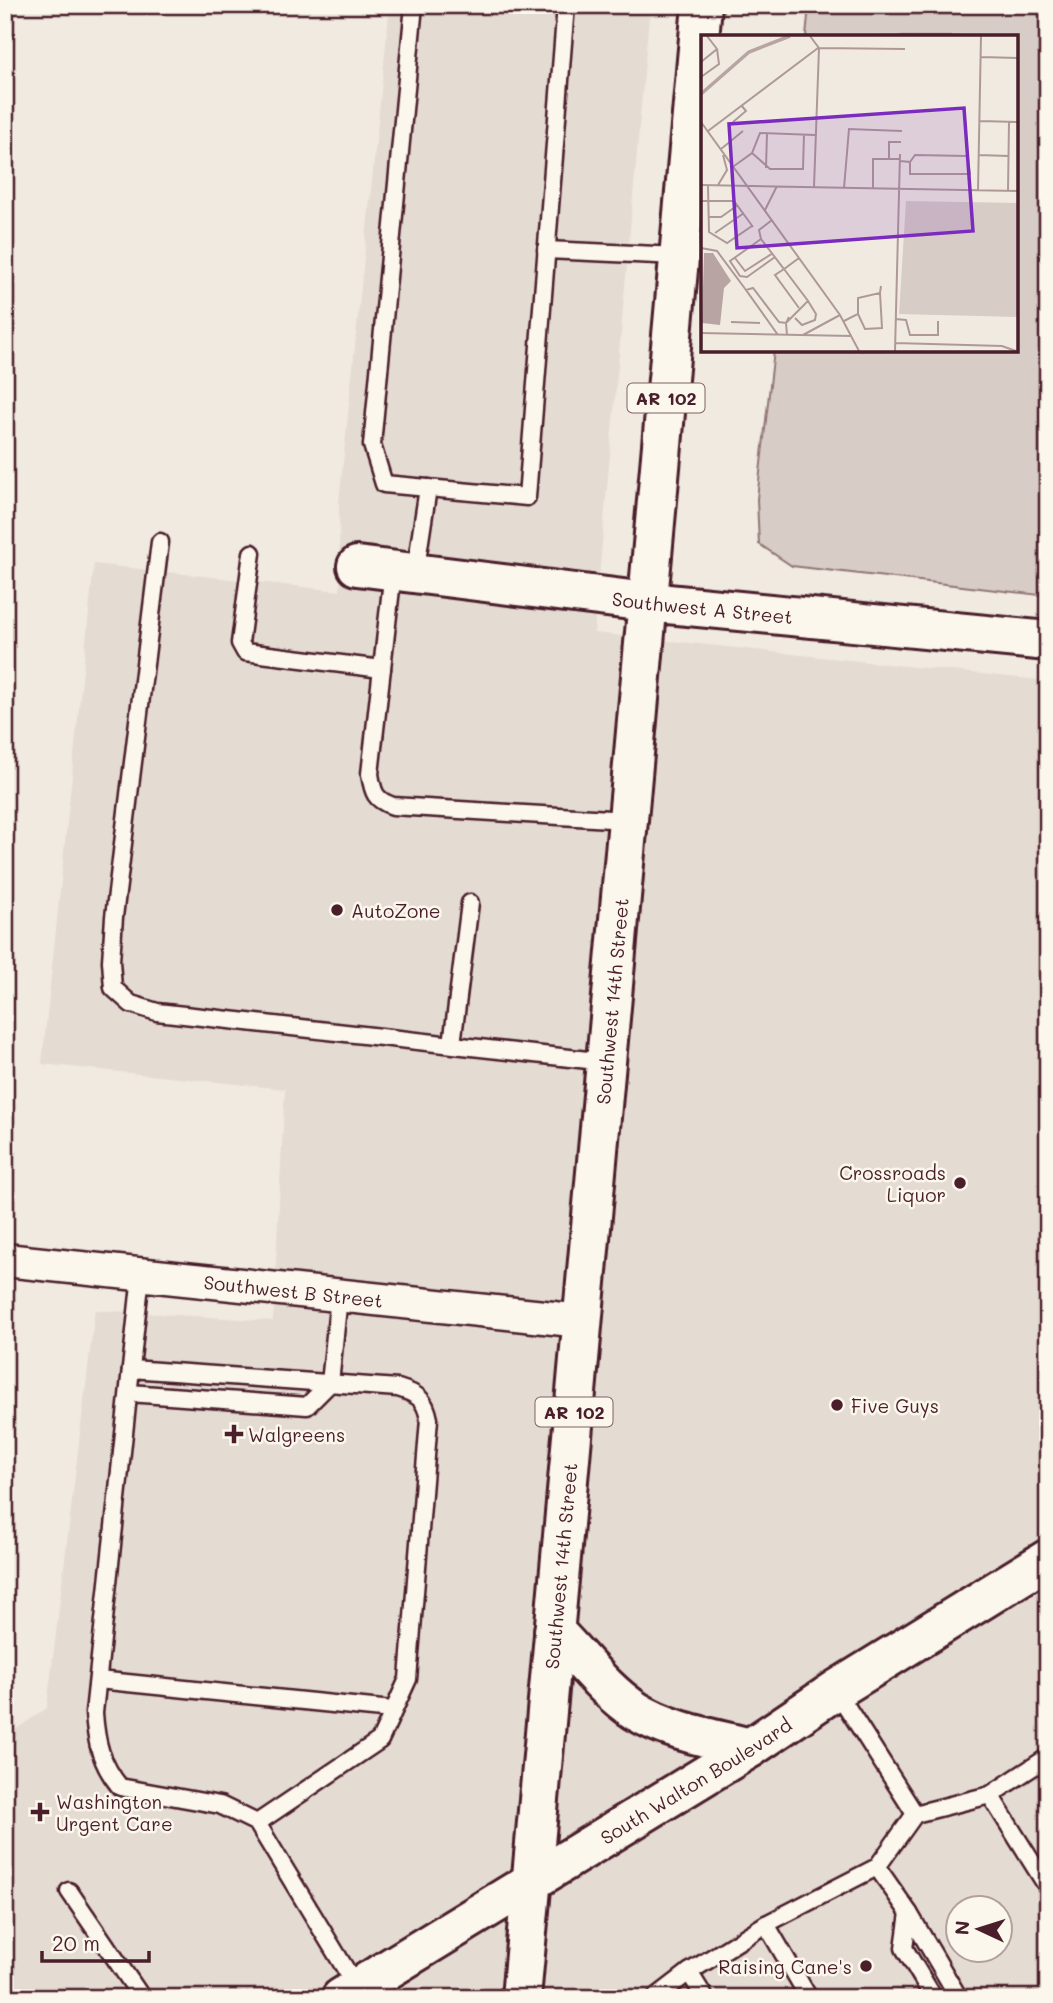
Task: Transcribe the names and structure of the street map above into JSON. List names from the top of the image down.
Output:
{
  "streets": {
    "main road": [
      "AR 102",
      "Southwest A Street",
      "Southwest 14th Street",
      "South Walton Boulevard"
    ],
    "street": ["Southwest B Street"]
  },
  "crossings": [
    ["Southwest A Street", "Southwest 14th Street"],
    ["Southwest 14th Street", "Southwest B Street"],
    ["Southwest 14th Street", "South Walton Boulevard"]
  ],
  "places": {
    "other": [
      "AutoZone",
      "Crossroads Liquor",
      "Five Guys",
      "Raising Cane's"
    ],
    "health": ["Walgreens", "Washington Urgent Care"]
  },
  "scale_bar": "20 m",
  "north": "left"
}
